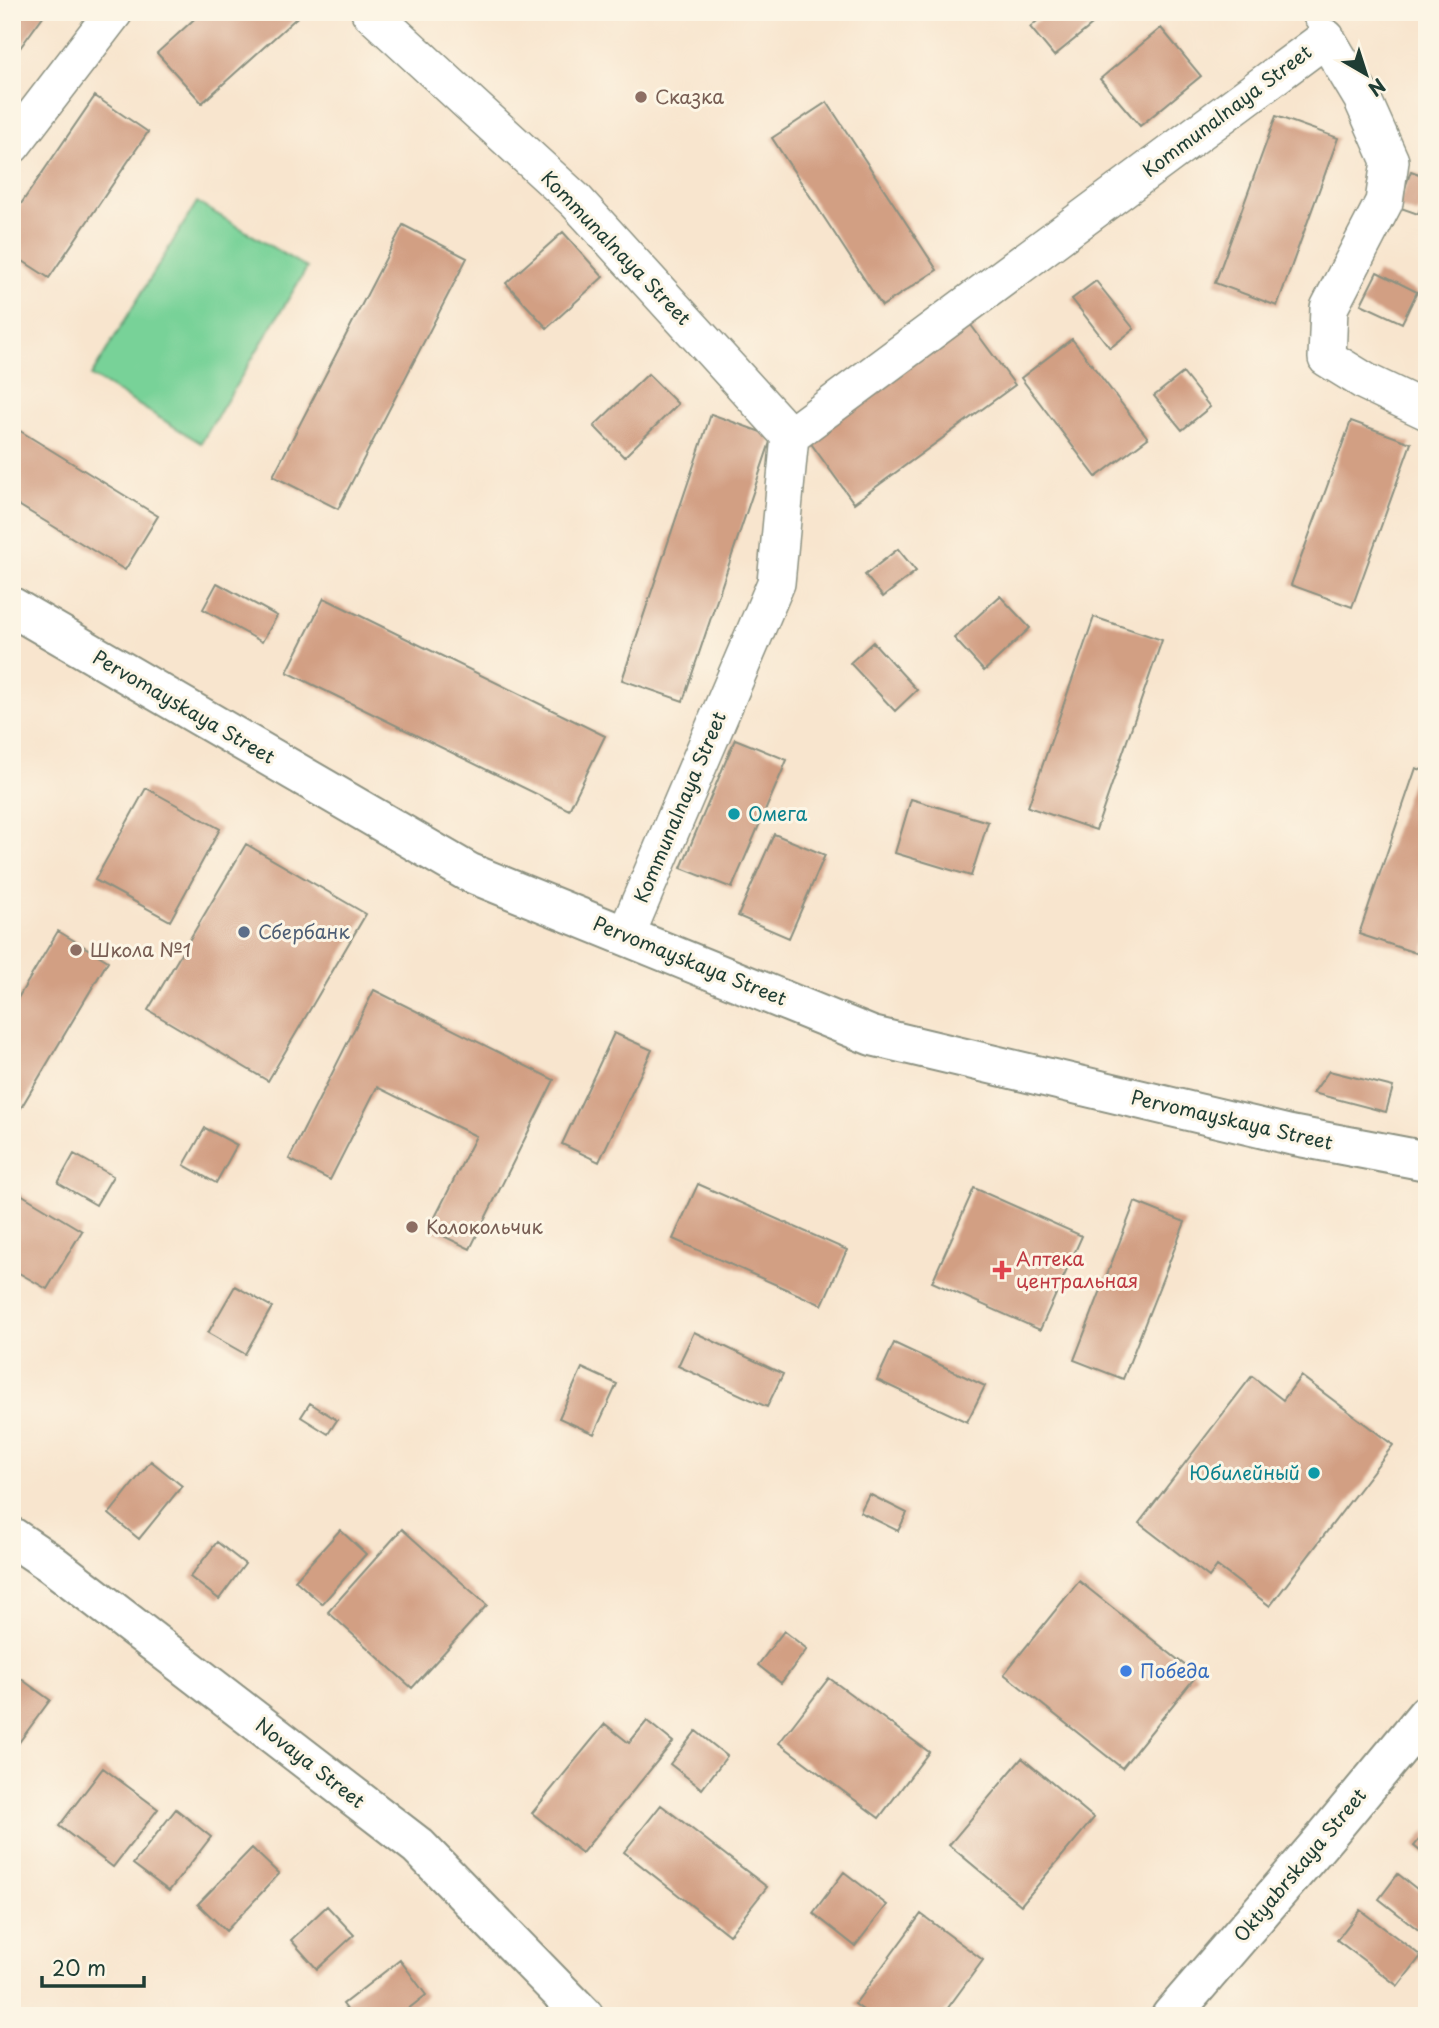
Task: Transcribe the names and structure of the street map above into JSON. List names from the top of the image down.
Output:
{
  "streets": {
    "street": [
      "Kommunalnaya Street",
      "Pervomayskaya Street",
      "Novaya Street",
      "Oktyabrskaya Street"
    ]
  },
  "crossings": [
    ["Kommunalnaya Street", "Pervomayskaya Street"]
  ],
  "places": {
    "other": [
      "Сказка",
      "Омега",
      "Сбербанк",
      "Школа №1",
      "Колокольчик",
      "Юбилейный",
      "Победа"
    ],
    "health": ["Аптека центральная"]
  },
  "scale_bar": "20 m",
  "north": "bottom right"
}
